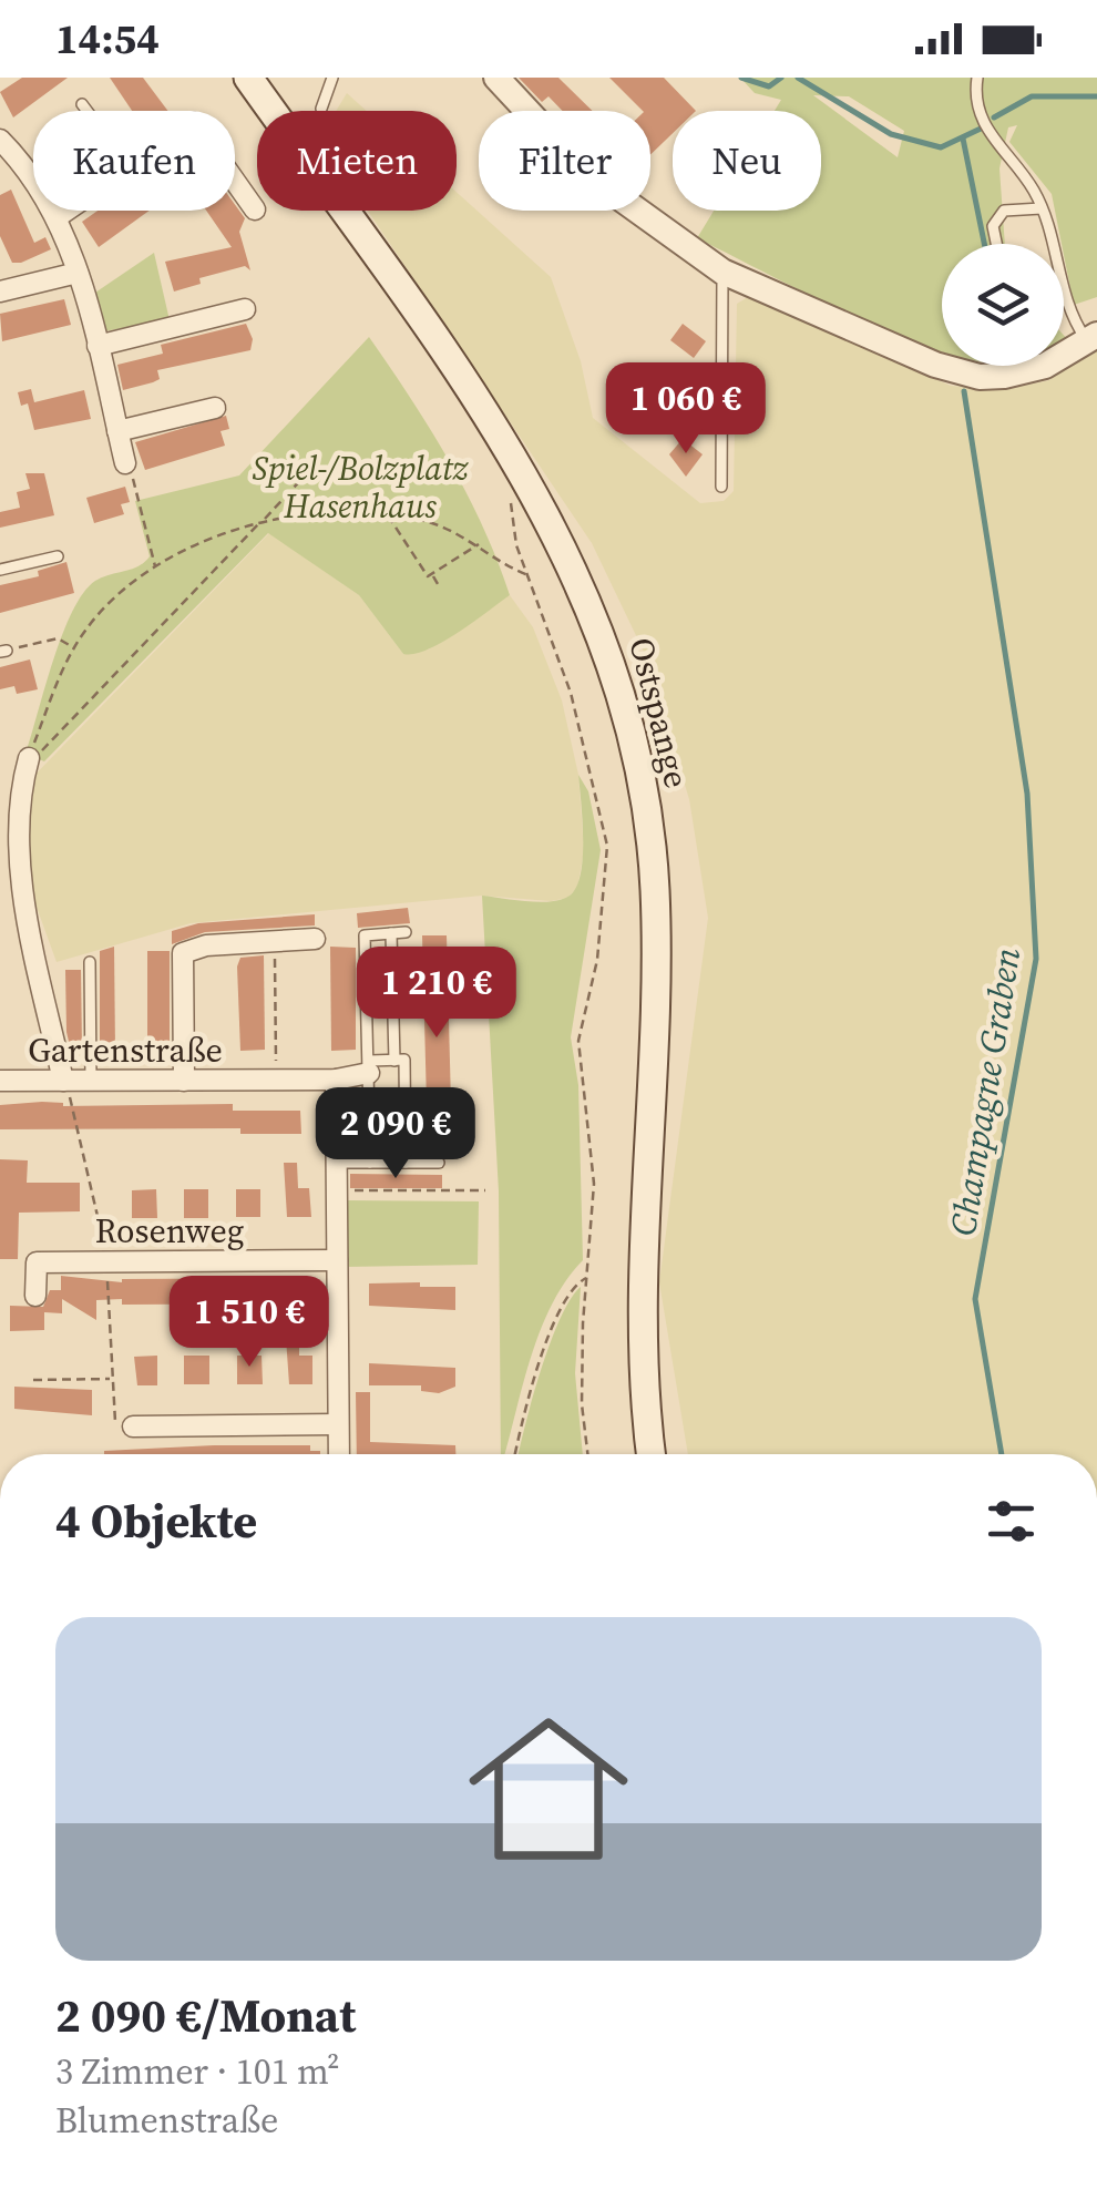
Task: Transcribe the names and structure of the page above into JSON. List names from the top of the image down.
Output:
{
  "streets": {
    "main road": ["Ostspange"],
    "street": ["Gartenstraße", "Rosenweg"]
  },
  "water": ["Champagne Graben"],
  "parks": ["Spiel-/Bolzplatz Hasenhaus"],
  "page": {
    "status": "14:54",
    "chip": [
      "Kaufen",
      "Mieten",
      "Filter",
      "Neu"
    ],
    "price": [
      "1 060 €",
      "1 210 €",
      "2 090 €",
      "1 510 €"
    ],
    "heading": "4 Objekte",
    "list": [
      {
        "name": "2 090 €/Monat",
        "note": "3 Zimmer · 101 m² · Blumenstraße"
      }
    ]
  }
}
